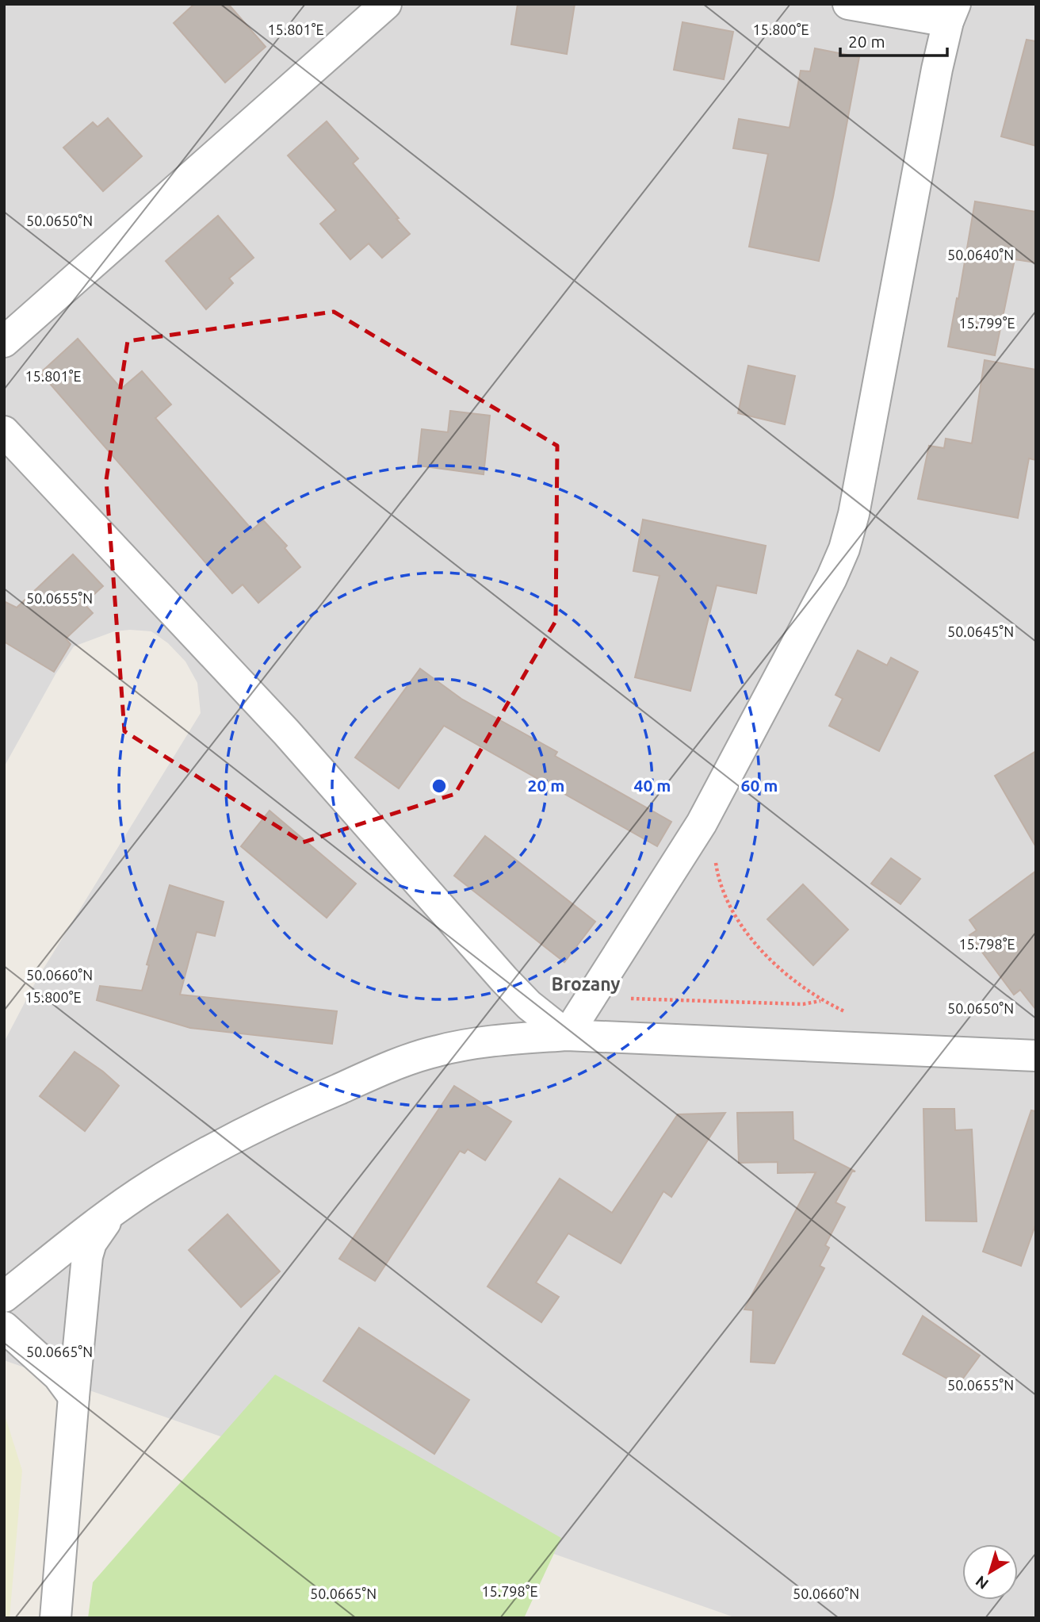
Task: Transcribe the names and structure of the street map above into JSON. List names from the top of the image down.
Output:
{
  "districts": ["Brozany"],
  "scale_bar": "20 m",
  "north": "bottom left",
  "coordinates": [
    "15.801°E",
    "15.800°E",
    "50.0650°N",
    "50.0640°N",
    "15.799°E",
    "50.0655°N",
    "50.0645°N",
    "15.798°E",
    "50.0660°N",
    "50.0665°N"
  ],
  "rings": ["20 m", "40 m", "60 m"]
}
